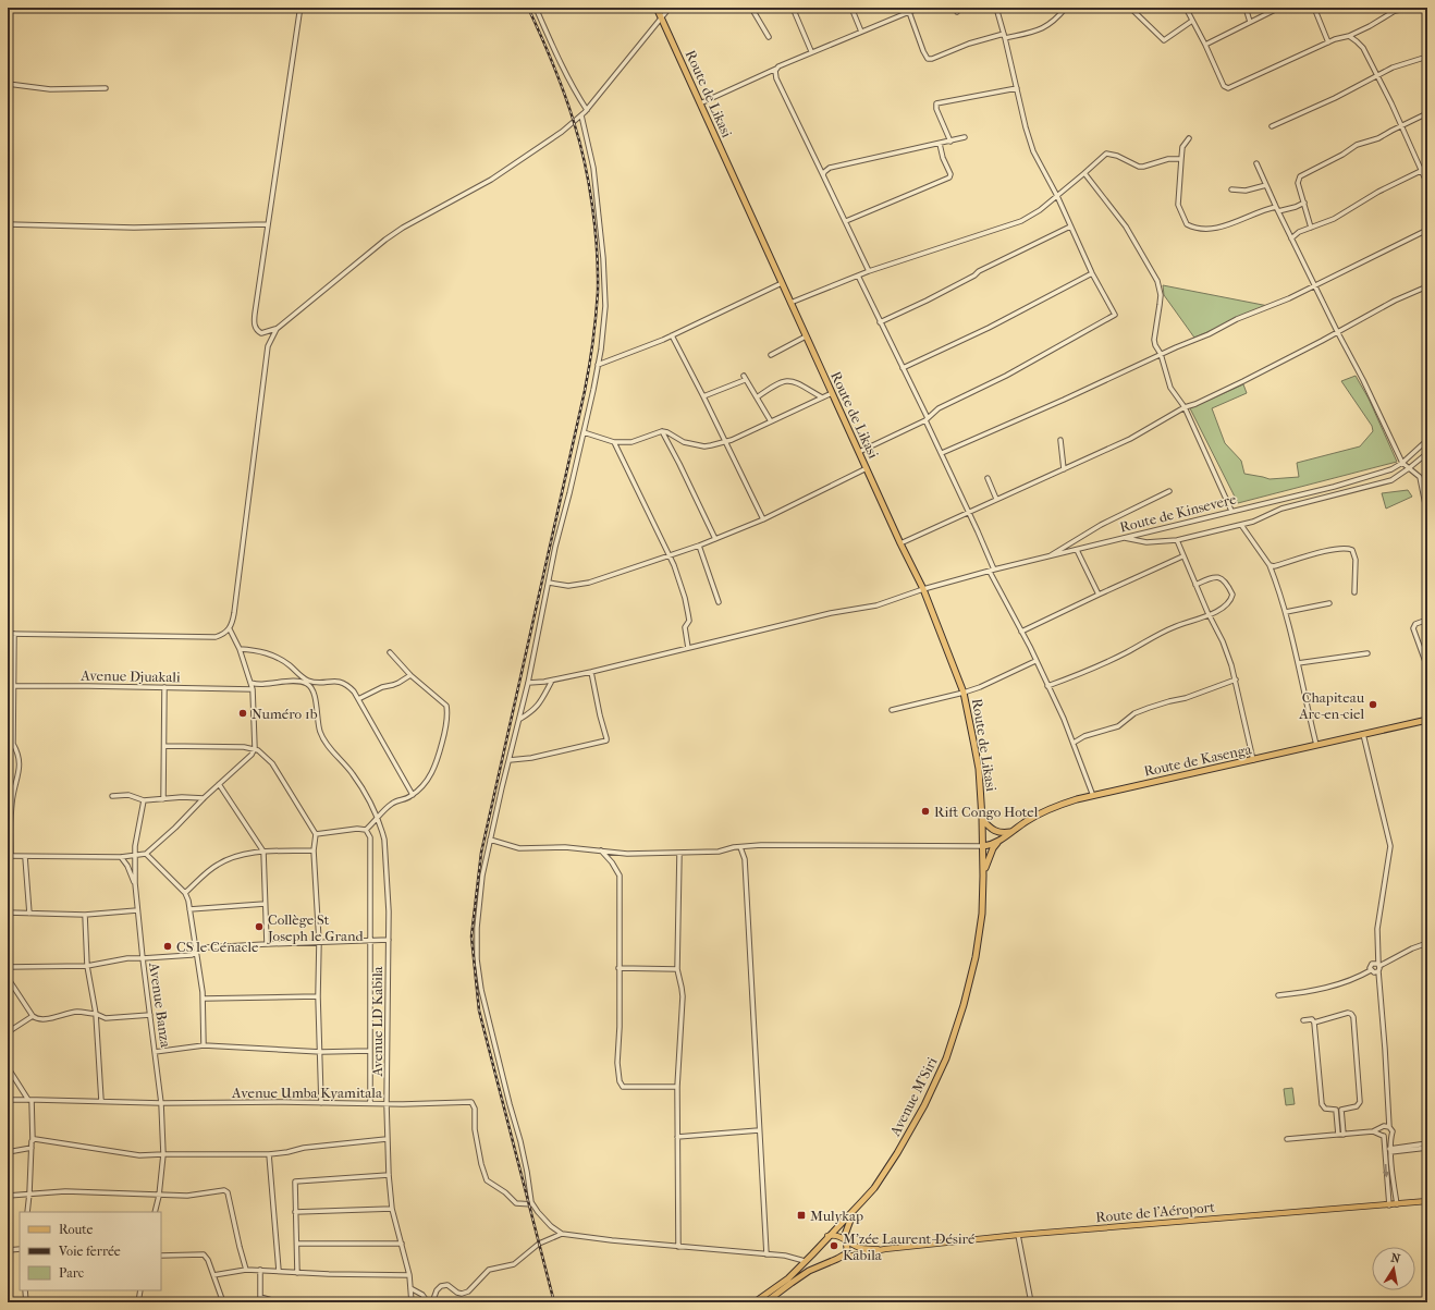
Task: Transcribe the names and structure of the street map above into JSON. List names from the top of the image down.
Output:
{
  "streets": {
    "highway": ["Route de Likasi", "Route de Kasenga", "Avenue M'Siri"],
    "main road": ["Route de l'Aéroport"],
    "street": [
      "Route de Kinsevere",
      "Avenue Djuakali",
      "Avenue Banza",
      "Avenue LD Kabila",
      "Avenue Umba Kyamitala"
    ]
  },
  "crossings": [
    ["Route de Likasi", "Route de Kinsevere"],
    ["Route de Likasi", "Route de Kasenga"],
    ["Route de Likasi", "Avenue M'Siri"],
    ["Route de Kasenga", "Avenue M'Siri"],
    ["Avenue Banza", "Avenue Umba Kyamitala"],
    ["Avenue LD Kabila", "Avenue Umba Kyamitala"],
    ["Avenue M'Siri", "Route de l'Aéroport"]
  ],
  "places": {
    "other": [
      "Chapiteau Arc-en-ciel",
      "Numéro 1b",
      "Rift Congo Hotel",
      "Collège St Joseph le Grand",
      "CS le Cénacle",
      "M'zée Laurent-Désiré Kabila"
    ],
    "transit": ["Mulykap"]
  },
  "legend": ["Route", "Voie ferrée", "Parc"],
  "north": "top"
}
